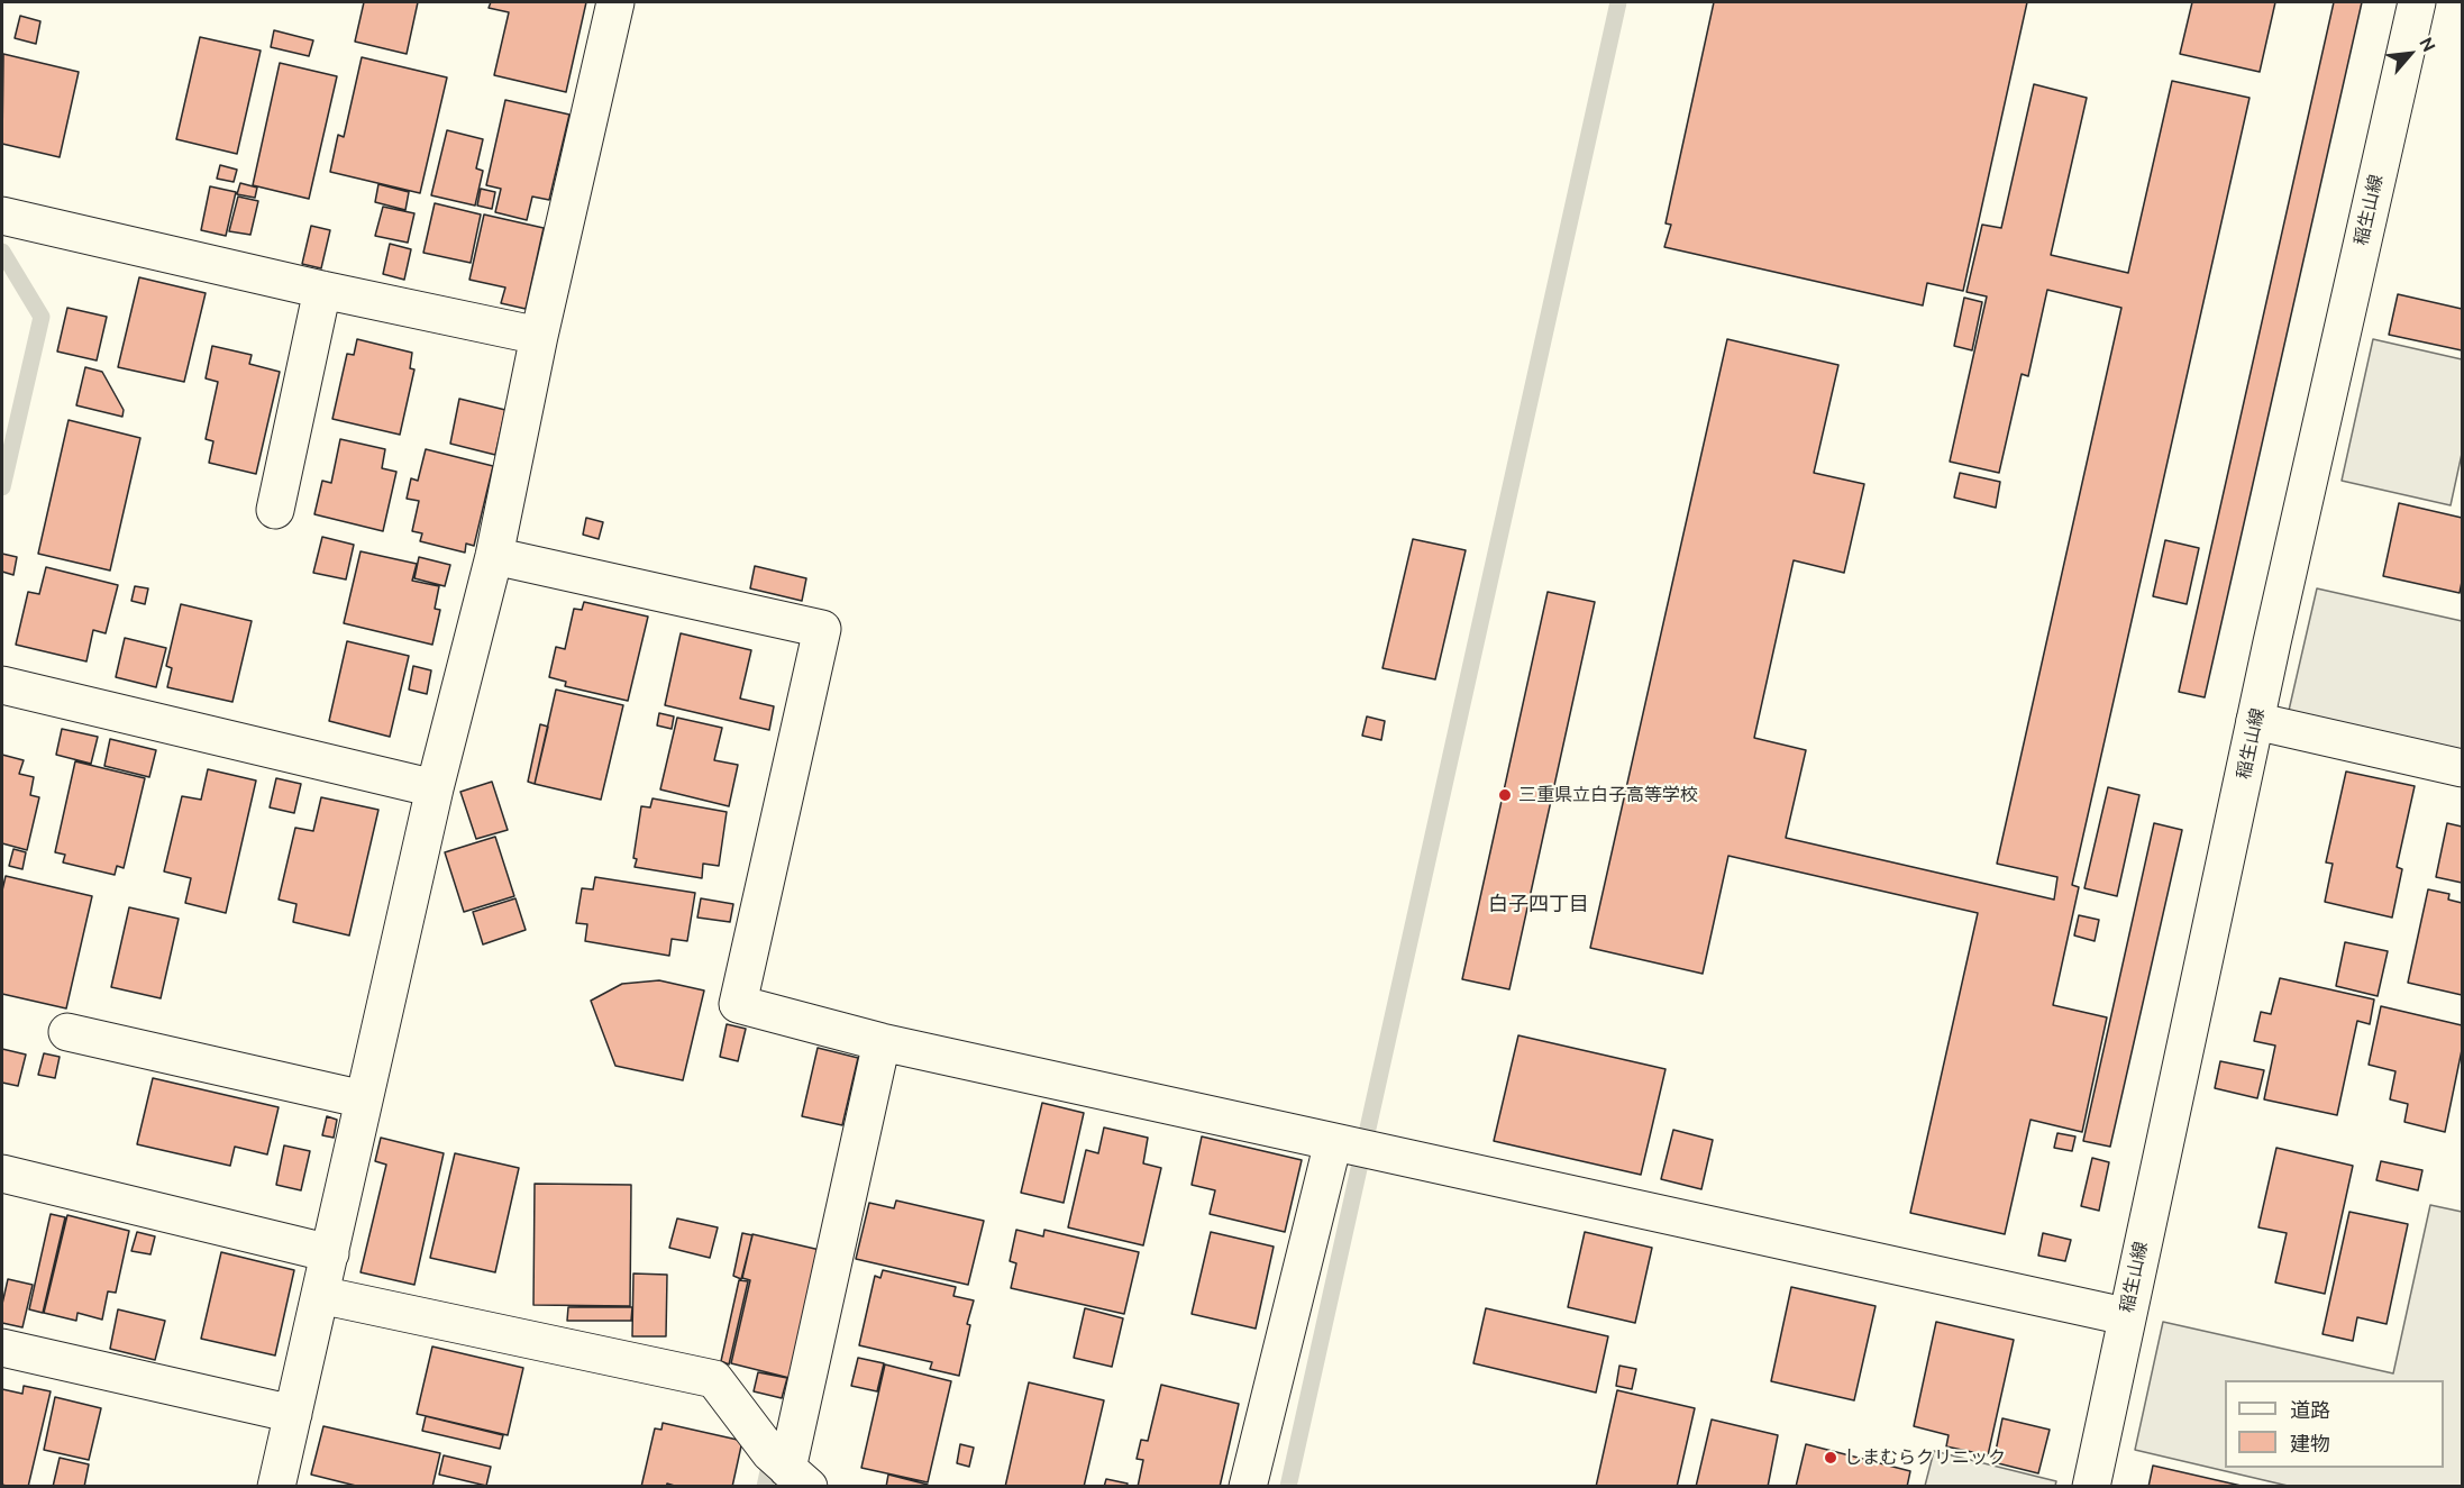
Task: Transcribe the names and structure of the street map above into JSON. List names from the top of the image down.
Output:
{
  "streets": {
    "street": ["稲生山線"]
  },
  "districts": ["白子四丁目"],
  "places": ["三重県立白子高等学校", "しまむらクリニック"],
  "legend": ["道路", "建物"],
  "north": "top right"
}
